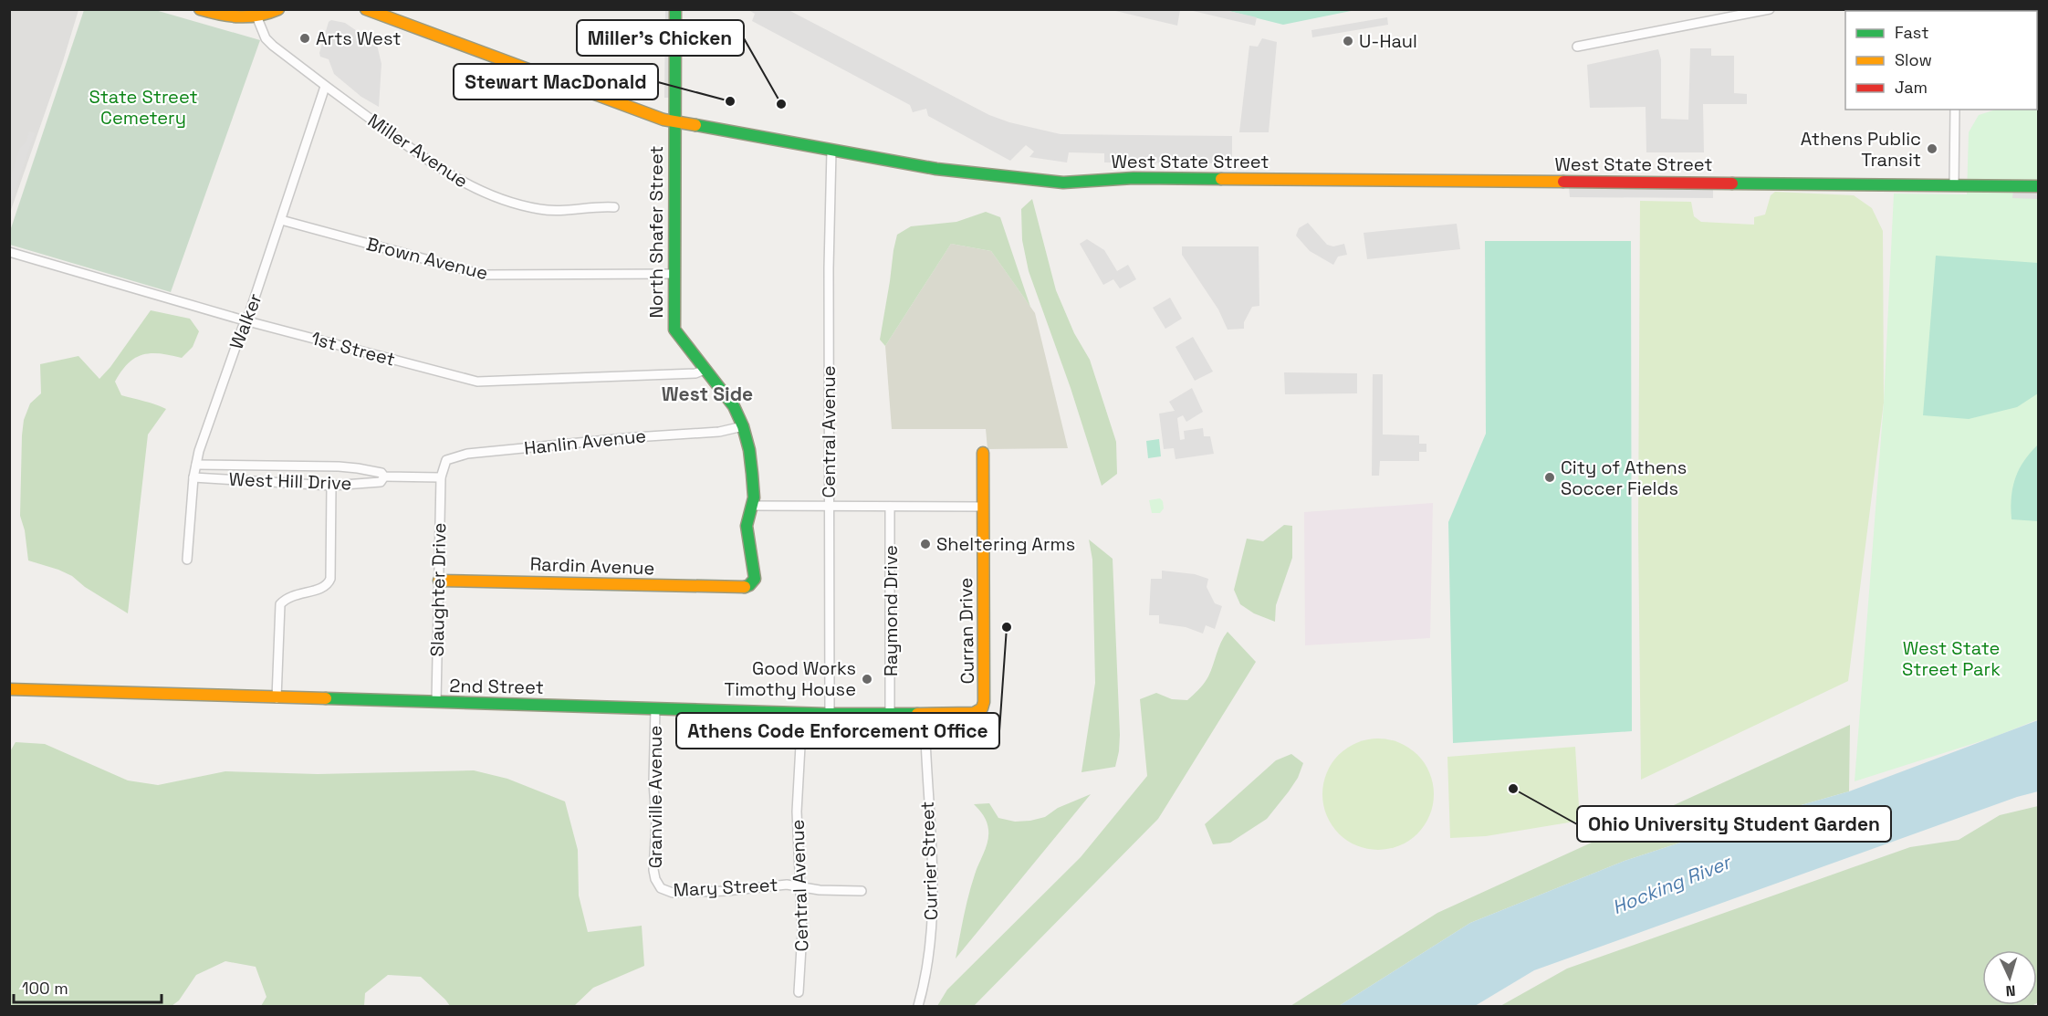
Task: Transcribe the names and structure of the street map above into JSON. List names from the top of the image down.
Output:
{
  "streets": {
    "street": [
      "Miller Avenue",
      "West State Street",
      "North Shafer Street",
      "Brown Avenue",
      "Walker",
      "1st Street",
      "Central Avenue",
      "Hanlin Avenue",
      "West Hill Drive",
      "Rardin Avenue",
      "Slaughter Drive",
      "Raymond Drive",
      "Curran Drive",
      "2nd Street",
      "Granville Avenue",
      "Currier Street",
      "Mary Street"
    ]
  },
  "crossings": [
    ["Miller Avenue", "Walker"],
    ["West State Street", "North Shafer Street"],
    ["West State Street", "Central Avenue"],
    ["North Shafer Street", "Brown Avenue"],
    ["North Shafer Street", "1st Street"],
    ["North Shafer Street", "Hanlin Avenue"],
    ["North Shafer Street", "Rardin Avenue"],
    ["Brown Avenue", "Walker"],
    ["Walker", "1st Street"],
    ["Walker", "West Hill Drive"],
    ["Central Avenue", "2nd Street"],
    ["Central Avenue", "Mary Street"],
    ["Hanlin Avenue", "West Hill Drive"],
    ["Hanlin Avenue", "Slaughter Drive"],
    ["West Hill Drive", "Slaughter Drive"],
    ["Rardin Avenue", "Slaughter Drive"],
    ["Slaughter Drive", "2nd Street"],
    ["Raymond Drive", "2nd Street"],
    ["Curran Drive", "2nd Street"],
    ["2nd Street", "Granville Avenue"],
    ["2nd Street", "Currier Street"],
    ["Granville Avenue", "Mary Street"]
  ],
  "districts": ["West Side"],
  "water": ["Hocking River"],
  "parks": ["State Street Cemetery", "West State Street Park"],
  "places": [
    "Arts West",
    "U-Haul",
    "Stewart MacDonald",
    "Miller's Chicken",
    "Athens Public Transit",
    "City of Athens Soccer Fields",
    "Sheltering Arms",
    "Athens Code Enforcement Office",
    "Good Works Timothy House",
    "Ohio University Student Garden"
  ],
  "legend": ["Fast", "Slow", "Jam"],
  "scale_bar": "100 m",
  "north": "bottom"
}
